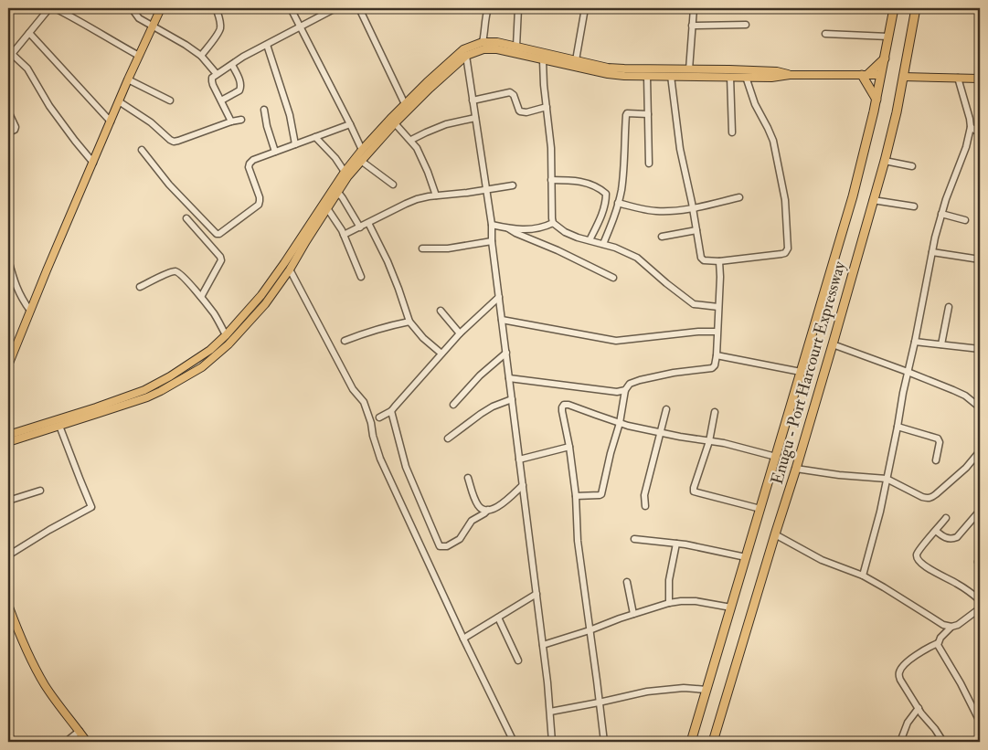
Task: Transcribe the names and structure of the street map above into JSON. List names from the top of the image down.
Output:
{
  "streets": {
    "highway": ["Enugu - Port Harcourt Expressway"]
  }
}
